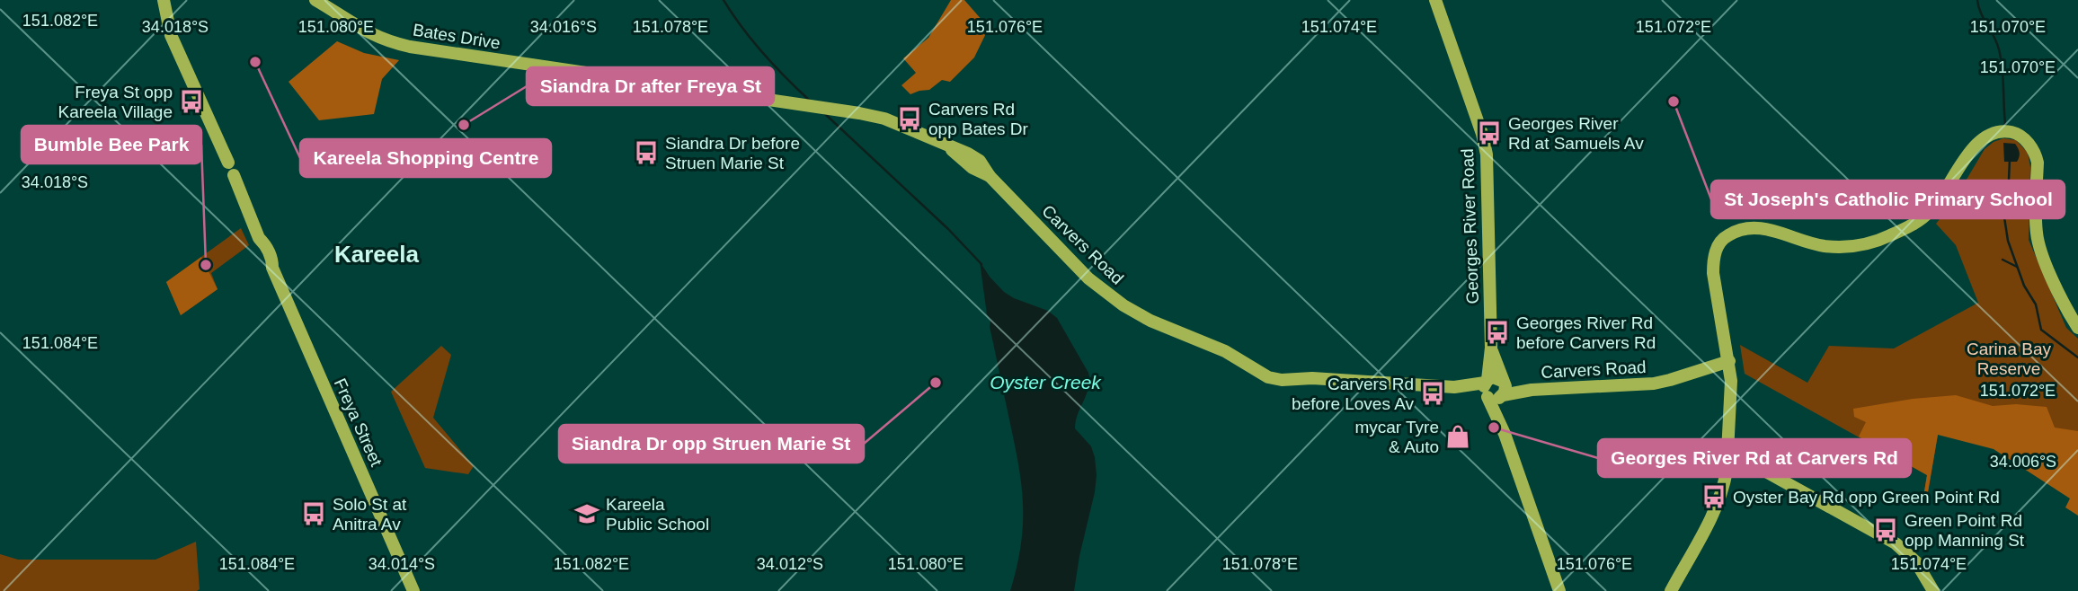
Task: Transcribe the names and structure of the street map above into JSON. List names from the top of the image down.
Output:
{
  "streets": {
    "street": [
      "Bates Drive",
      "Georges River Road",
      "Carvers Road",
      "Freya Street"
    ]
  },
  "crossings": [
    ["Bates Drive", "Carvers Road"],
    ["Georges River Road", "Carvers Road"]
  ],
  "districts": ["Kareela"],
  "water": ["Oyster Creek"],
  "parks": ["Carina Bay Reserve"],
  "places": {
    "other": [
      "Kareela Shopping Centre",
      "St Joseph's Catholic Primary School",
      "Siandra Dr after Freya St",
      "Bumble Bee Park",
      "Siandra Dr opp Struen Marie St",
      "Georges River Rd at Carvers Rd"
    ],
    "bus stop": [
      "Freya St opp Kareela Village",
      "Carvers Rd opp Bates Dr",
      "Georges River Rd at Samuels Av",
      "Siandra Dr before Struen Marie St",
      "Georges River Rd before Carvers Rd",
      "Carvers Rd before Loves Av",
      "Oyster Bay Rd opp Green Point Rd",
      "Solo St at Anitra Av",
      "Green Point Rd opp Manning St"
    ],
    "shop": ["mycar Tyre & Auto"],
    "school or university": ["Kareela Public School"]
  },
  "coordinates": [
    "151.082°E",
    "151.070°E",
    "151.080°E",
    "151.078°E",
    "151.076°E",
    "151.074°E",
    "151.072°E",
    "34.018°S",
    "34.016°S",
    "151.084°E",
    "34.006°S",
    "34.014°S",
    "34.012°S"
  ]
}
